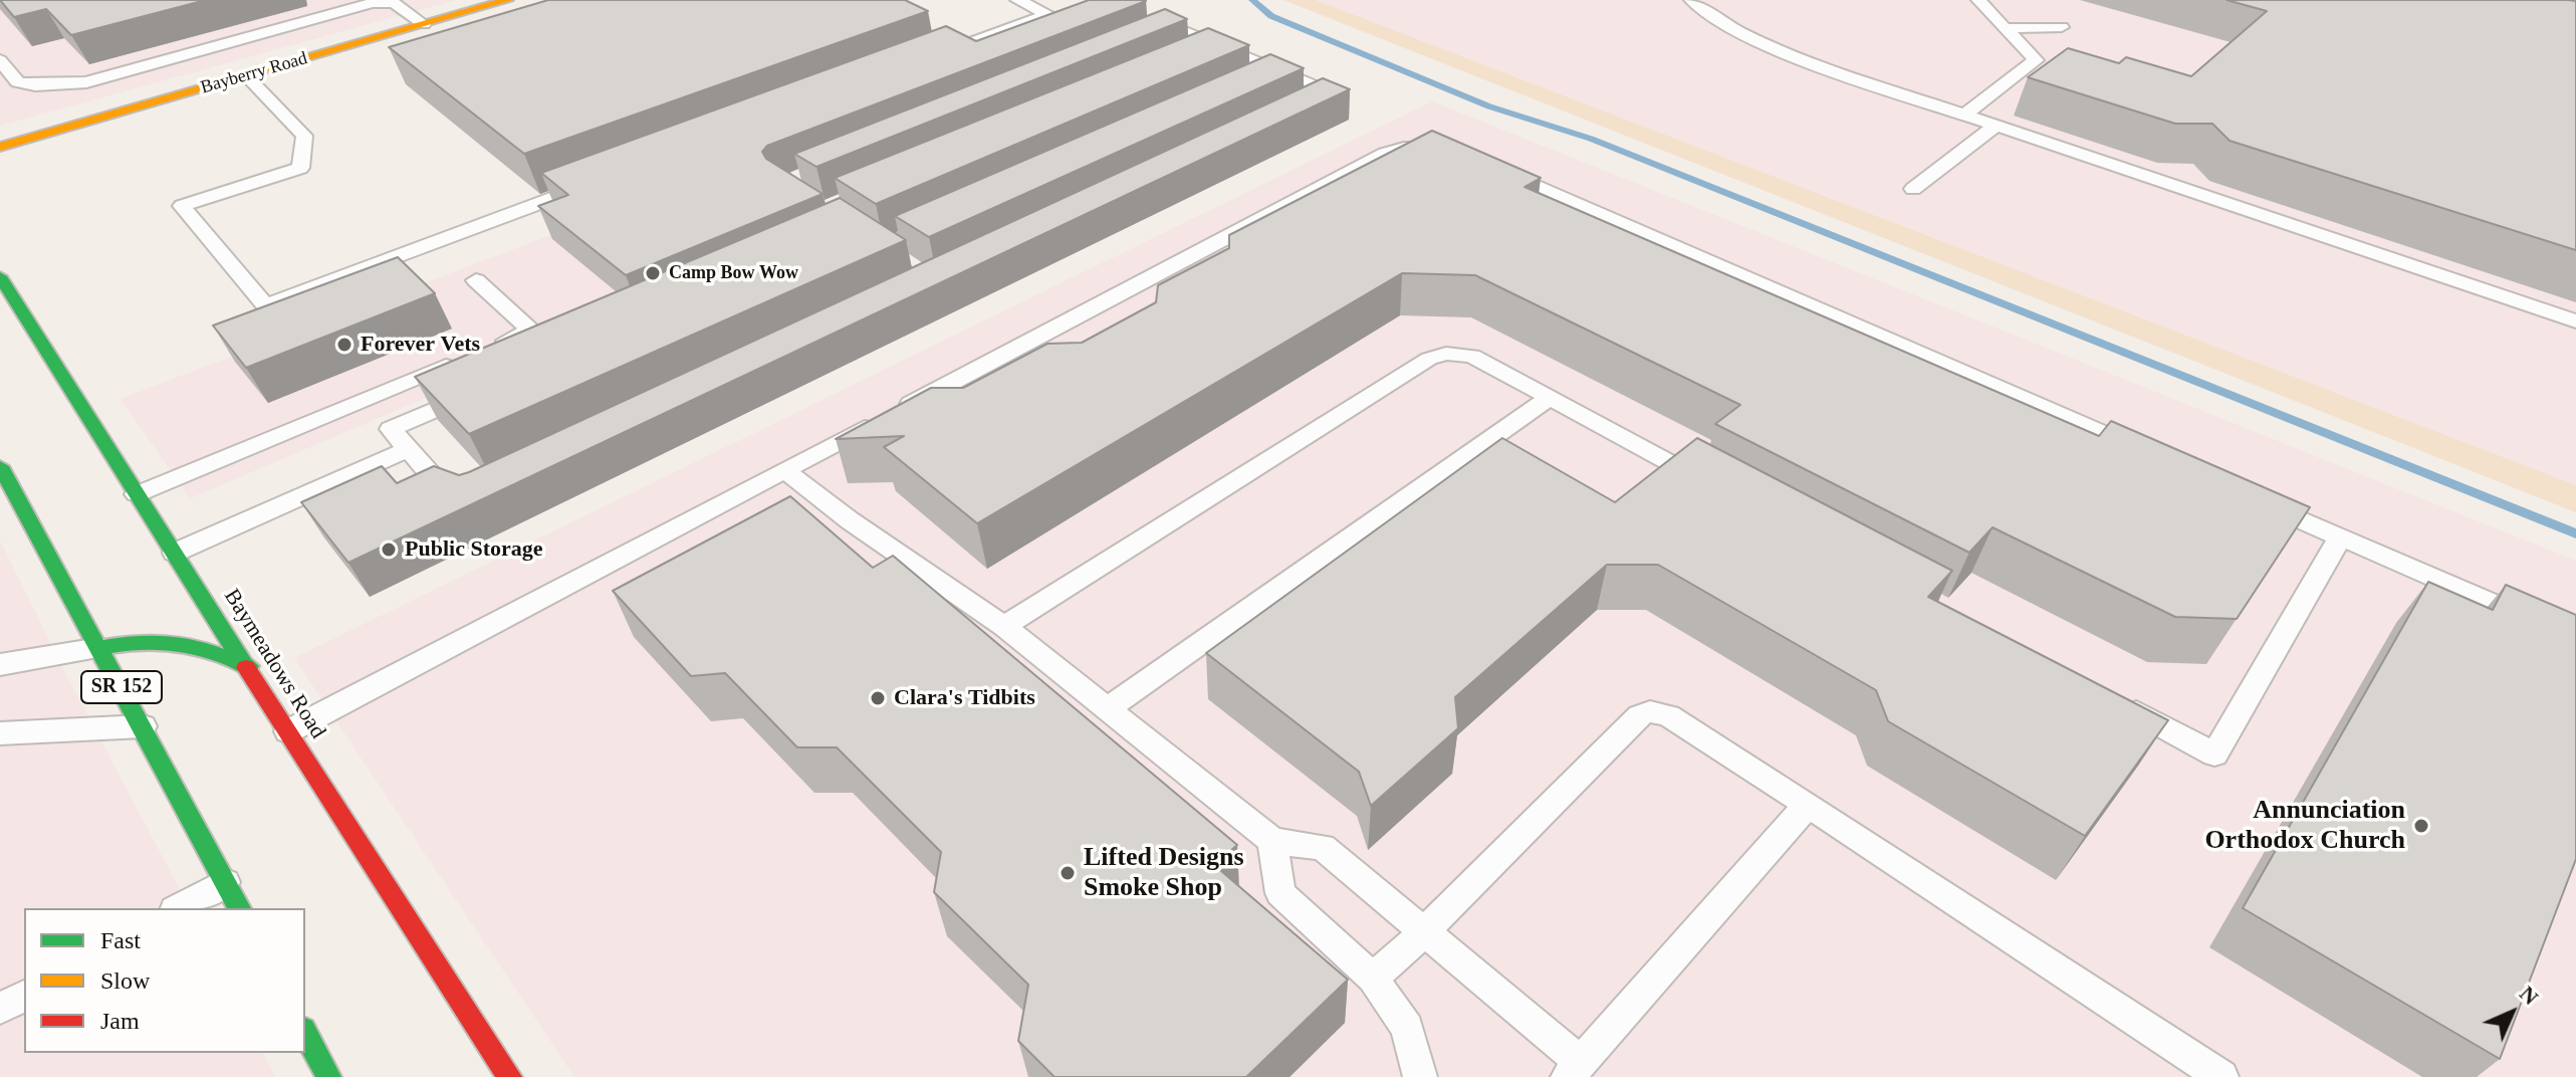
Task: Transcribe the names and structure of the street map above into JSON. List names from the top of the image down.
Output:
{
  "streets": {
    "main road": ["Bayberry Road", "Baymeadows Road", "SR 152"]
  },
  "places": [
    "Camp Bow Wow",
    "Forever Vets",
    "Public Storage",
    "Clara's Tidbits",
    "Annunciation Orthodox Church",
    "Lifted Designs Smoke Shop"
  ],
  "legend": ["Fast", "Slow", "Jam"],
  "north": "top right"
}
